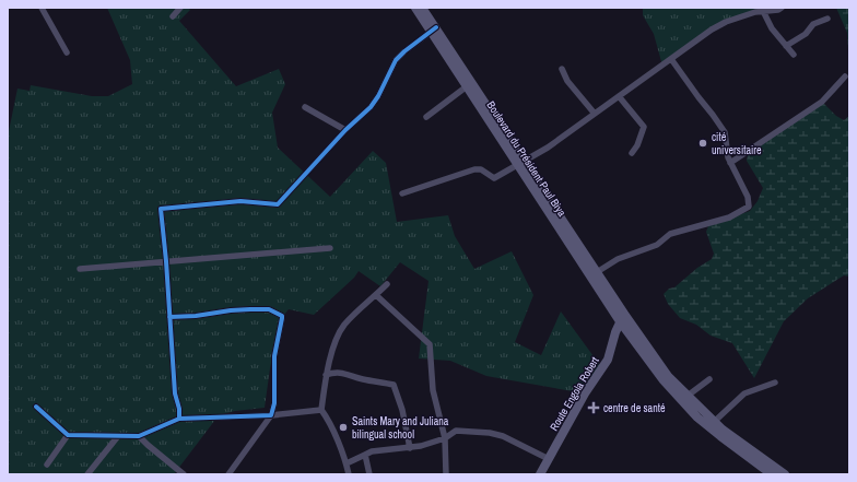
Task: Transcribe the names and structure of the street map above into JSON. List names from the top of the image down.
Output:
{
  "streets": {
    "main road": ["Boulevard du Président Paul Biya", "Route Engola Robert"]
  },
  "crossings": [
    ["Boulevard du Président Paul Biya", "Route Engola Robert"]
  ],
  "places": {
    "other": ["cité universitaire", "Saints Mary and Juliana bilingual school"],
    "health": ["centre de santé"]
  }
}
